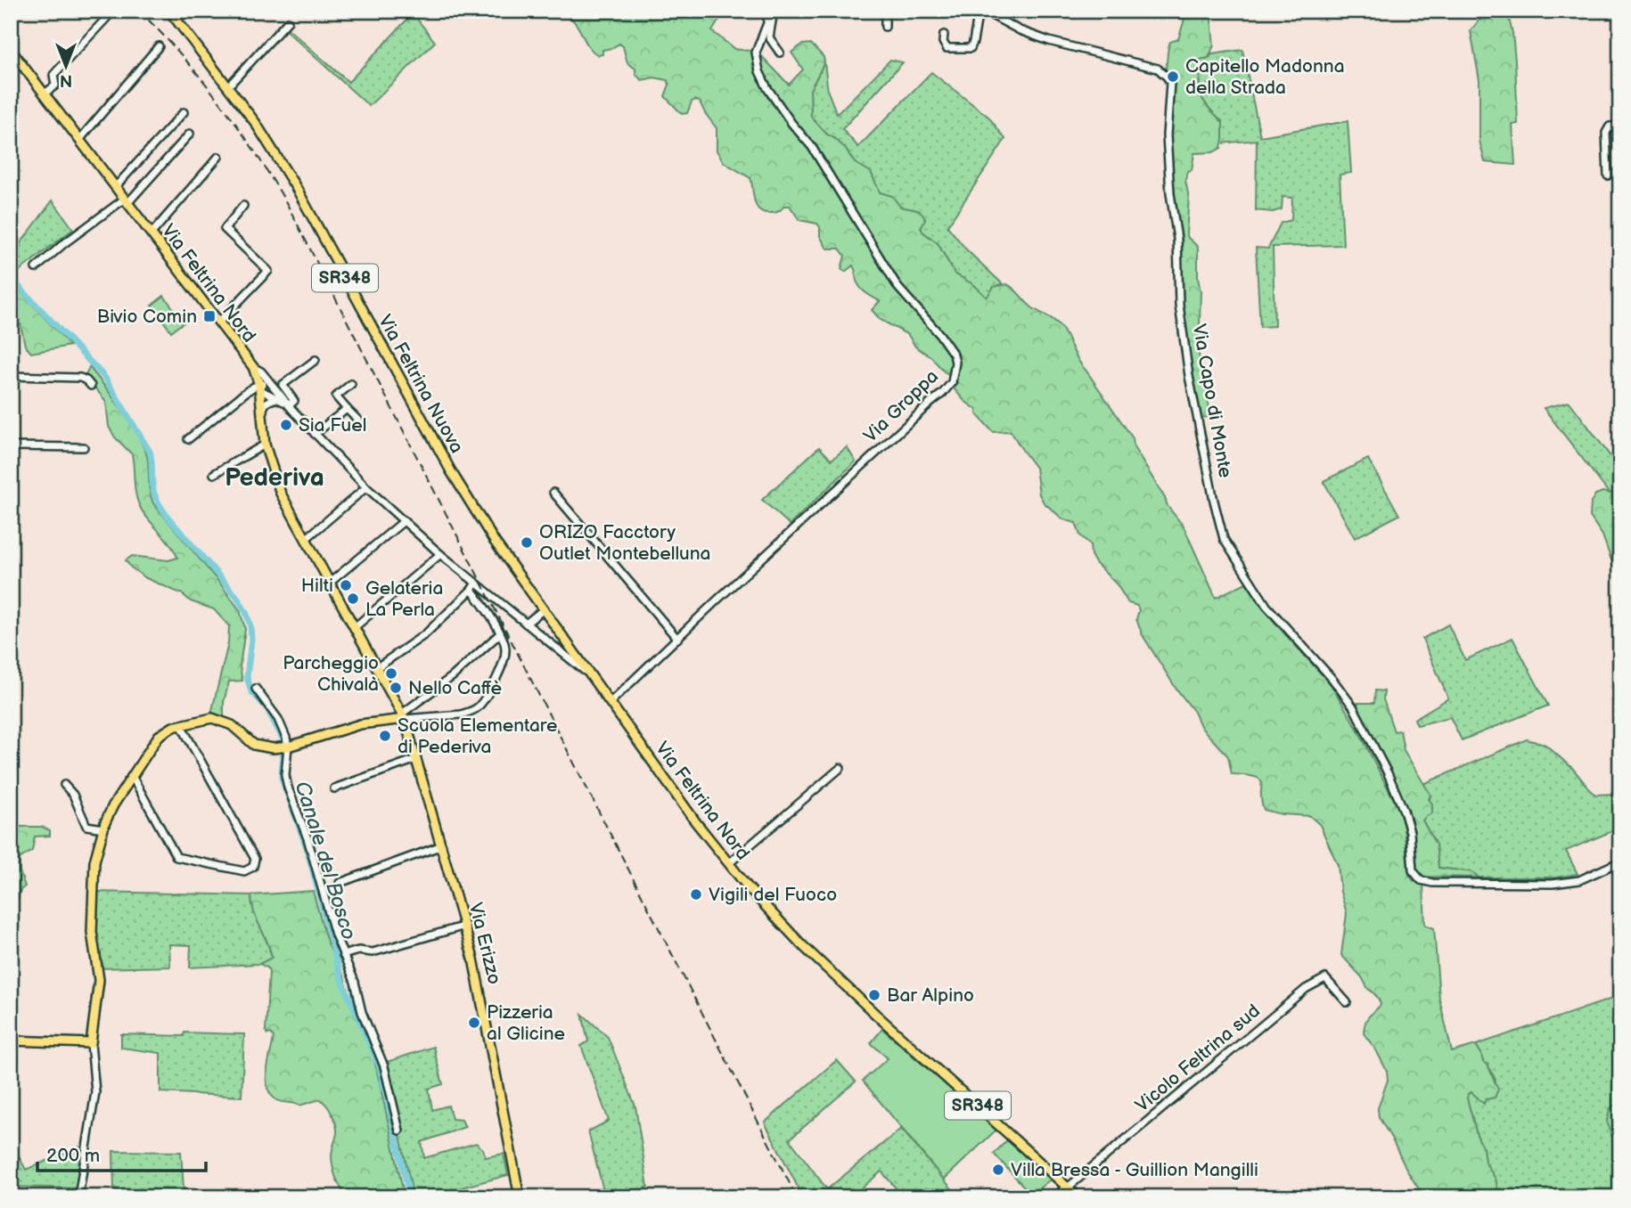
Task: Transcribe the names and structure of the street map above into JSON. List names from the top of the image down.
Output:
{
  "streets": {
    "main road": [
      "SR348",
      "Via Feltrina Nord",
      "Via Feltrina Nuova",
      "Via Erizzo"
    ],
    "street": ["Via Capo di Monte", "Via Groppa", "Vicolo Feltrina sud"]
  },
  "crossings": [
    ["Via Feltrina Nord", "Via Feltrina Nuova"],
    ["Via Feltrina Nord", "Via Groppa"],
    ["Via Feltrina Nord", "Via Erizzo"],
    ["Via Feltrina Nord", "Vicolo Feltrina sud"]
  ],
  "districts": ["Pederiva"],
  "water": ["Canale del Bosco"],
  "places": {
    "other": [
      "Capitello Madonna della Strada",
      "Sia Fuel",
      "ORIZO Facctory Outlet Montebelluna",
      "Hilti",
      "Gelateria La Perla",
      "Parcheggio Chivalà",
      "Nello Caffè",
      "Scuola Elementare di Pederiva",
      "Vigili del Fuoco",
      "Bar Alpino",
      "Pizzeria al Glicine",
      "Villa Bressa - Guillion Mangilli"
    ],
    "transit": ["Bivio Comin"]
  },
  "scale_bar": "200 m",
  "north": "bottom"
}
